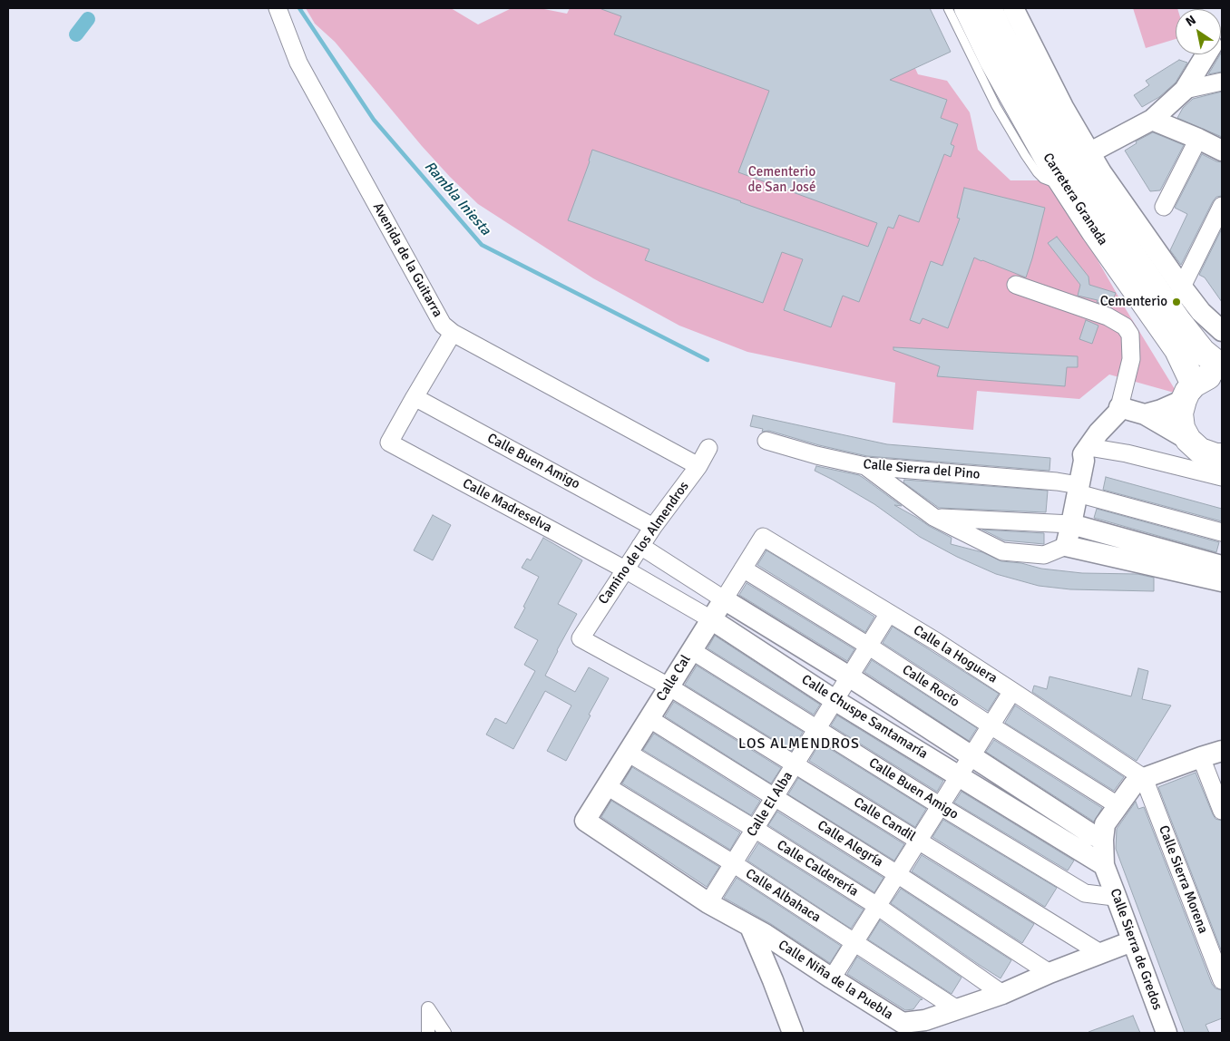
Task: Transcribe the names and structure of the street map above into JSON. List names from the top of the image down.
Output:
{
  "streets": {
    "main road": ["Carretera Granada"],
    "street": [
      "Avenida de la Guitarra",
      "Calle Buen Amigo",
      "Calle Sierra del Pino",
      "Calle Madreselva",
      "Camino de los Almendros",
      "Calle la Hoguera",
      "Calle Cal",
      "Calle Rocío",
      "Calle Chuspe Santamaría",
      "Calle El Alba",
      "Calle Candil",
      "Calle Alegría",
      "Calle Calderería",
      "Calle Sierra Morena",
      "Calle Albahaca",
      "Calle Sierra de Gredos",
      "Calle Niña de la Puebla"
    ]
  },
  "crossings": [
    ["Avenida de la Guitarra", "Camino de los Almendros"],
    ["Calle Buen Amigo", "Calle Madreselva"],
    ["Calle Buen Amigo", "Camino de los Almendros"],
    ["Calle Buen Amigo", "Calle Cal"],
    ["Calle Buen Amigo", "Calle El Alba"],
    ["Calle Buen Amigo", "Calle Sierra de Gredos"],
    ["Calle Madreselva", "Camino de los Almendros"],
    ["Calle Madreselva", "Calle Chuspe Santamaría"],
    ["Camino de los Almendros", "Calle Chuspe Santamaría"],
    ["Camino de los Almendros", "Calle Candil"],
    ["Calle la Hoguera", "Calle Cal"],
    ["Calle la Hoguera", "Calle El Alba"],
    ["Calle la Hoguera", "Calle Sierra Morena"],
    ["Calle la Hoguera", "Calle Sierra de Gredos"],
    ["Calle Cal", "Calle Rocío"],
    ["Calle Cal", "Calle Chuspe Santamaría"],
    ["Calle Cal", "Calle Candil"],
    ["Calle Cal", "Calle Alegría"],
    ["Calle Cal", "Calle Calderería"],
    ["Calle Cal", "Calle Albahaca"],
    ["Calle Cal", "Calle Niña de la Puebla"],
    ["Calle Rocío", "Calle El Alba"],
    ["Calle Rocío", "Calle Sierra de Gredos"],
    ["Calle Chuspe Santamaría", "Calle El Alba"],
    ["Calle Chuspe Santamaría", "Calle Sierra de Gredos"],
    ["Calle El Alba", "Calle Candil"],
    ["Calle El Alba", "Calle Alegría"],
    ["Calle El Alba", "Calle Calderería"],
    ["Calle El Alba", "Calle Albahaca"],
    ["Calle El Alba", "Calle Niña de la Puebla"],
    ["Calle Candil", "Calle Niña de la Puebla"],
    ["Calle Alegría", "Calle Niña de la Puebla"],
    ["Calle Calderería", "Calle Niña de la Puebla"],
    ["Calle Sierra Morena", "Calle Sierra de Gredos"],
    ["Calle Albahaca", "Calle Niña de la Puebla"],
    ["Calle Sierra de Gredos", "Calle Niña de la Puebla"]
  ],
  "districts": ["LOS ALMENDROS"],
  "water": ["Rambla Iniesta"],
  "parks": ["Cementerio de San José"],
  "places": ["Cementerio"],
  "north": "top left"
}
